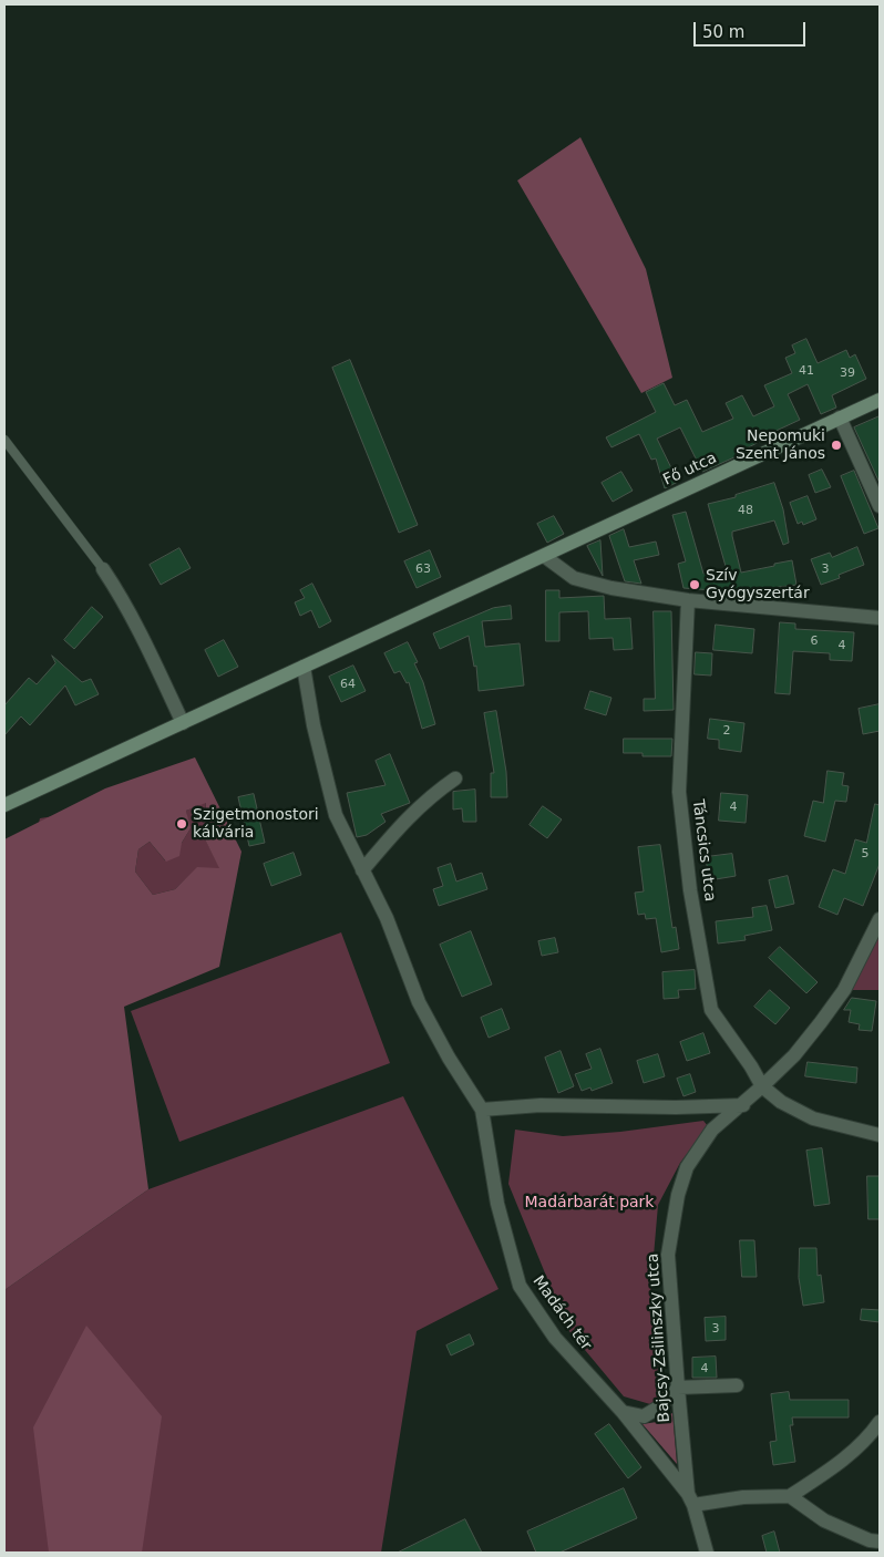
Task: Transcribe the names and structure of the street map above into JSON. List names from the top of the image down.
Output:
{
  "streets": {
    "main road": ["Fő utca"],
    "street": ["Táncsics utca", "Madách tér", "Bajcsy-Zsilinszky utca"]
  },
  "crossings": [
    ["Táncsics utca", "Bajcsy-Zsilinszky utca"],
    ["Madách tér", "Bajcsy-Zsilinszky utca"]
  ],
  "parks": ["Madárbarát park"],
  "places": ["Nepomuki Szent János", "Szív Gyógyszertár", "Szigetmonostori kálvária"],
  "house_numbers": [
    "41",
    "39",
    "48",
    "63",
    "3",
    "6",
    "4",
    "64",
    "2",
    "4",
    "5",
    "3",
    "4"
  ],
  "scale_bar": "50 m"
}
